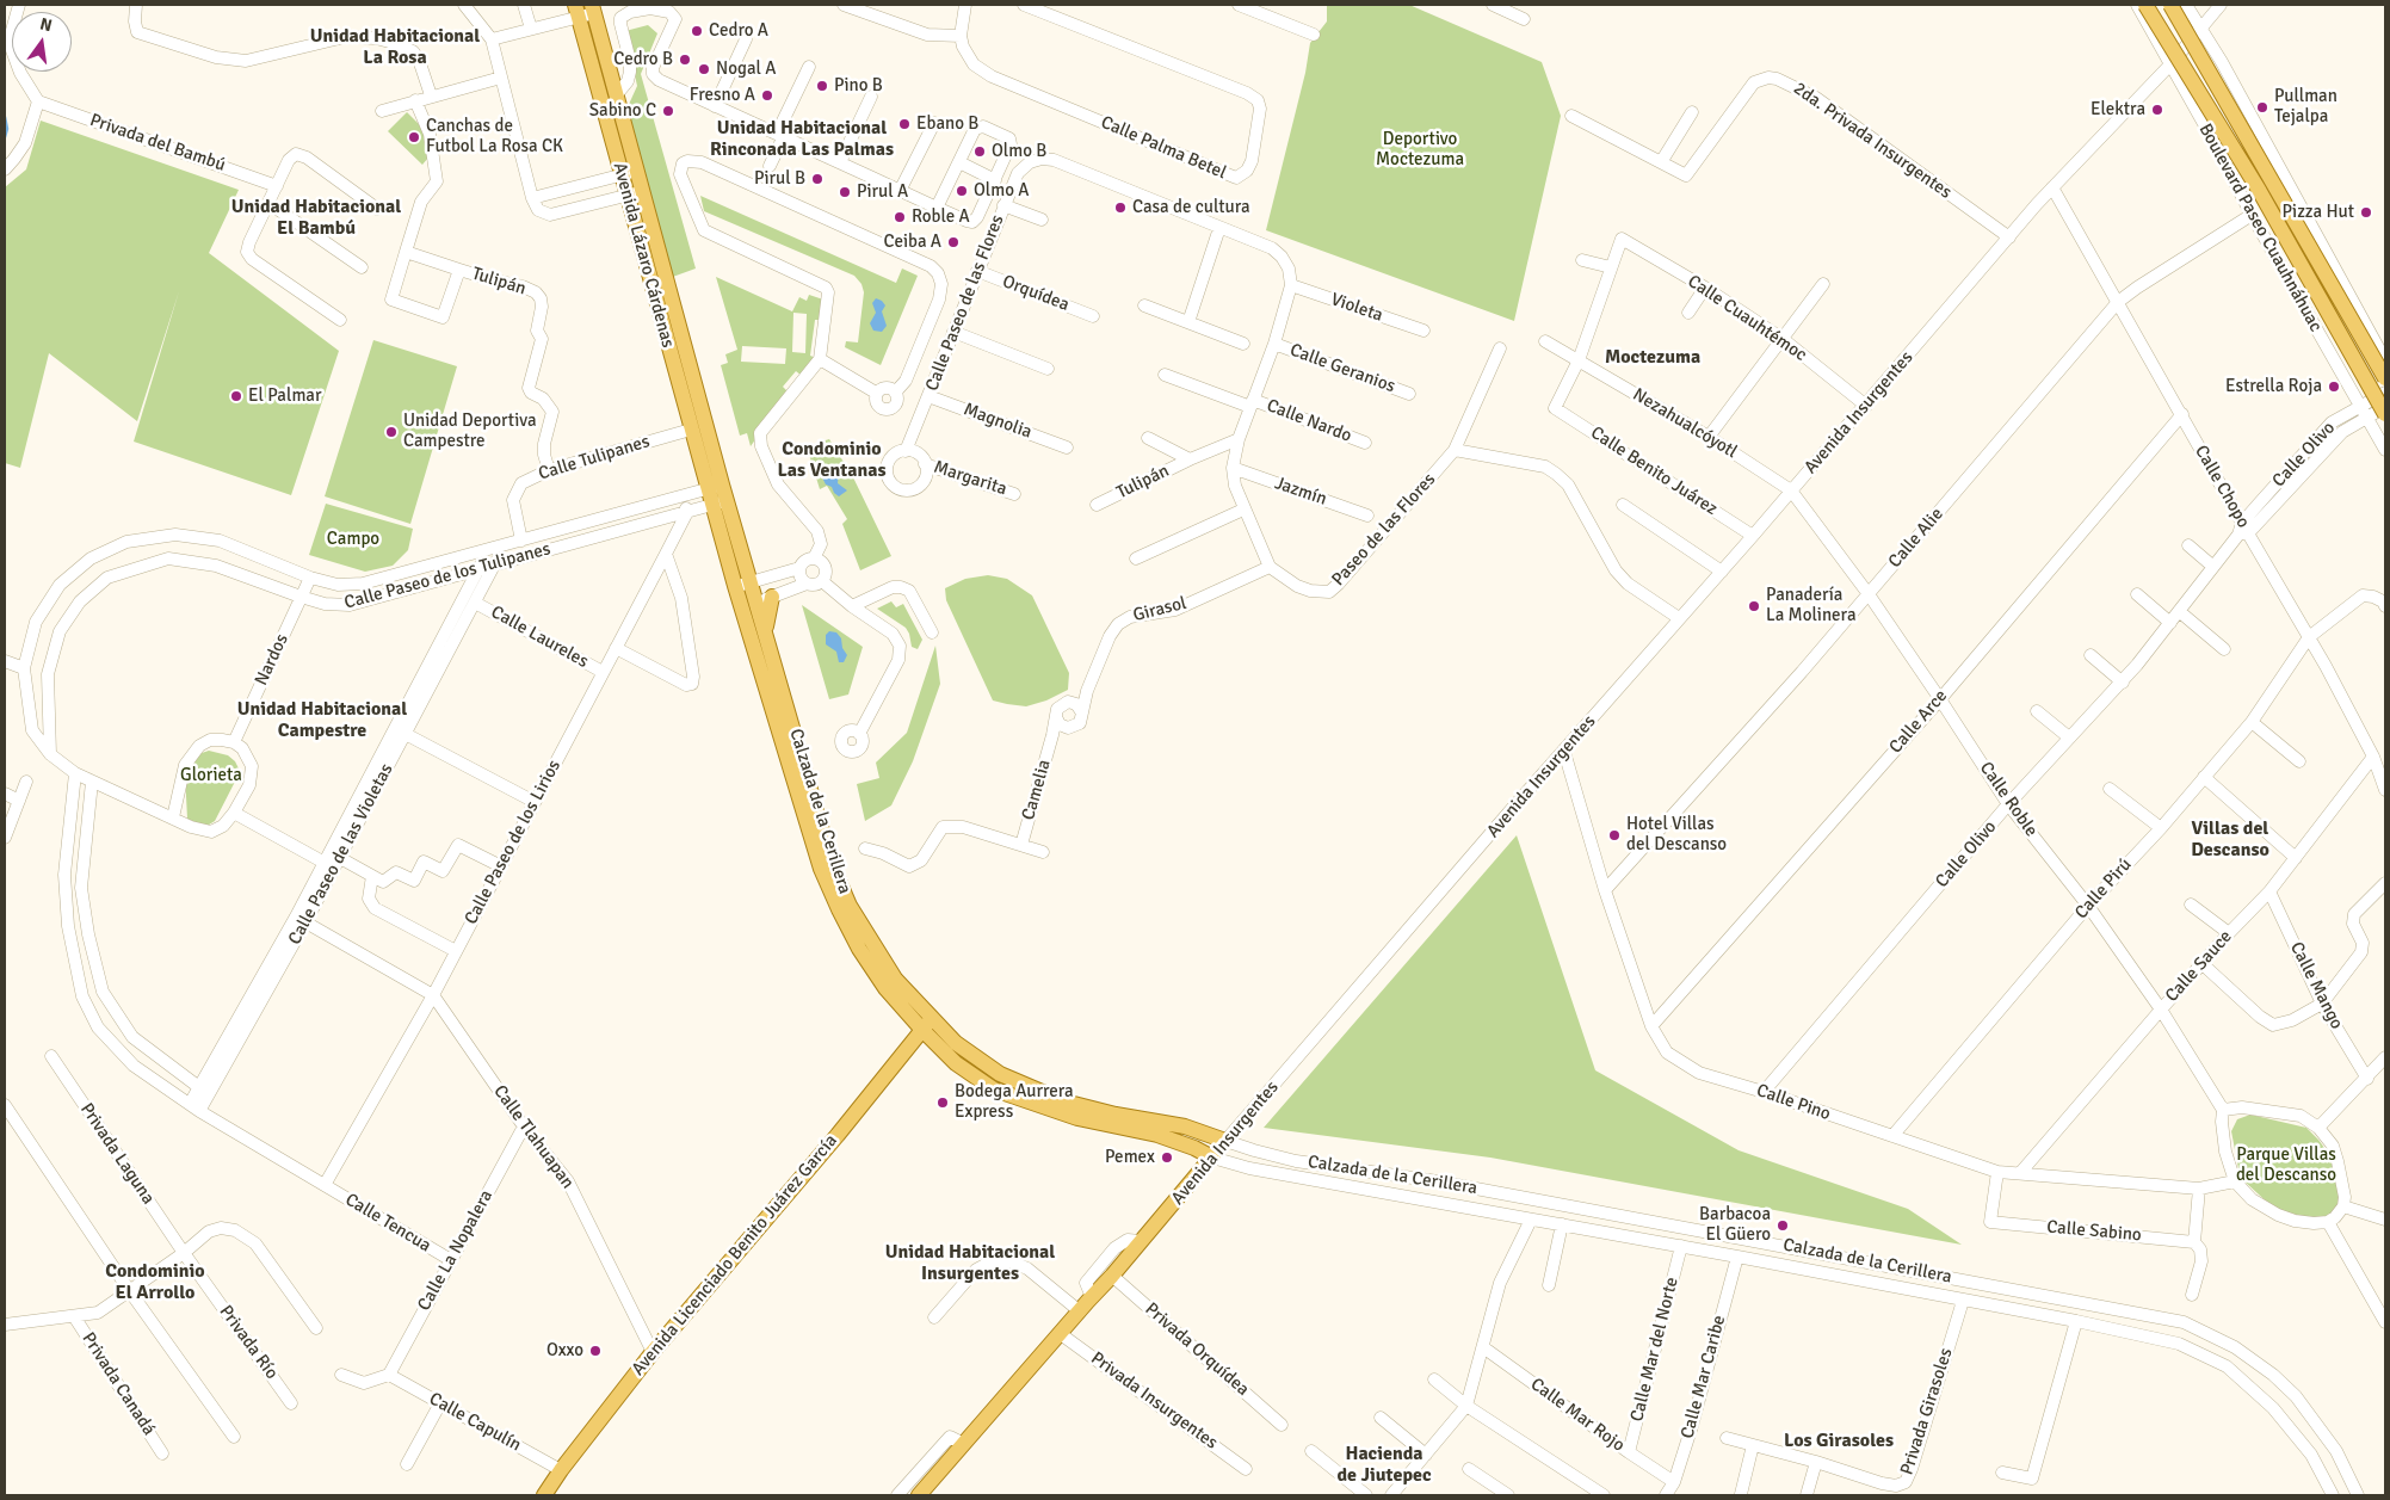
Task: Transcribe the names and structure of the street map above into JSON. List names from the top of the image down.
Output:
{
  "streets": {
    "main road": [
      "Boulevard Paseo Cuauhnáhuac",
      "Avenida Lázaro Cárdenas",
      "Avenida Insurgentes",
      "Calzada de la Cerillera",
      "Avenida Licenciado Benito Juárez García"
    ],
    "street": [
      "2da. Privada Insurgentes",
      "Privada del Bambú",
      "Calle Palma Betel",
      "Tulipán",
      "Orquídea",
      "Calle Paseo de las Flores",
      "Violeta",
      "Calle Cuauhtémoc",
      "Calle Geranios",
      "Magnolia",
      "Calle Nardo",
      "Nezahualcóyotl",
      "Calle Olivo",
      "Calle Tulipanes",
      "Calle Benito Juárez",
      "Margarita",
      "Calle Chopo",
      "Jazmín",
      "Paseo de las Flores",
      "Calle Alie",
      "Calle Paseo de los Tulipanes",
      "Girasol",
      "Calle Laureles",
      "Nardos",
      "Calle Arce",
      "Camelia",
      "Calle Roble",
      "Calle Paseo de los Lirios",
      "Calle Paseo de las Violetas",
      "Calle Pirú",
      "Calle Sauce",
      "Calle Mango",
      "Calle Pino",
      "Calle Tlahuapan",
      "Privada Laguna",
      "Calle Tencua",
      "Calle Sabino",
      "Calle La Nopalera",
      "Privada Río",
      "Privada Orquídea",
      "Calle Mar del Norte",
      "Calle Mar Caribe",
      "Privada Canadá",
      "Privada Insurgentes",
      "Privada Girasoles",
      "Calle Mar Rojo",
      "Calle Capulín"
    ]
  },
  "crossings": [
    ["2da. Privada Insurgentes", "Avenida Insurgentes"],
    ["Boulevard Paseo Cuauhnáhuac", "Avenida Insurgentes"],
    ["Boulevard Paseo Cuauhnáhuac", "Calle Olivo"],
    ["Boulevard Paseo Cuauhnáhuac", "Calle Alie"],
    ["Avenida Lázaro Cárdenas", "Calle Tulipanes"],
    ["Avenida Lázaro Cárdenas", "Calle Paseo de los Tulipanes"],
    ["Avenida Lázaro Cárdenas", "Calzada de la Cerillera"],
    ["Tulipán", "Calle Tulipanes"],
    ["Orquídea", "Calle Paseo de las Flores"],
    ["Calle Paseo de las Flores", "Violeta"],
    ["Calle Paseo de las Flores", "Magnolia"],
    ["Calle Paseo de las Flores", "Margarita"],
    ["Calle Cuauhtémoc", "Avenida Insurgentes"],
    ["Avenida Insurgentes", "Nezahualcóyotl"],
    ["Avenida Insurgentes", "Calle Benito Juárez"],
    ["Avenida Insurgentes", "Calle Chopo"],
    ["Avenida Insurgentes", "Calle Roble"],
    ["Avenida Insurgentes", "Calzada de la Cerillera"],
    ["Avenida Insurgentes", "Calle Pino"],
    ["Avenida Insurgentes", "Privada Orquídea"],
    ["Avenida Insurgentes", "Privada Insurgentes"],
    ["Nezahualcóyotl", "Calle Benito Juárez"],
    ["Nezahualcóyotl", "Calle Roble"],
    ["Calle Olivo", "Calle Chopo"],
    ["Calle Olivo", "Calle Roble"],
    ["Calle Olivo", "Calle Pino"],
    ["Calle Tulipanes", "Calle Paseo de los Tulipanes"],
    ["Calle Chopo", "Calle Alie"],
    ["Calle Chopo", "Calle Arce"],
    ["Calle Chopo", "Calle Pirú"],
    ["Calle Chopo", "Calle Sauce"],
    ["Paseo de las Flores", "Girasol"],
    ["Calle Alie", "Calle Roble"],
    ["Calle Alie", "Calle Pino"],
    ["Calle Paseo de los Tulipanes", "Nardos"],
    ["Calle Paseo de los Tulipanes", "Calzada de la Cerillera"],
    ["Calle Paseo de los Tulipanes", "Calle Paseo de los Lirios"],
    ["Calle Paseo de los Tulipanes", "Calle Paseo de las Violetas"],
    ["Girasol", "Camelia"],
    ["Calle Laureles", "Calle Paseo de los Lirios"],
    ["Calle Laureles", "Calle Paseo de las Violetas"],
    ["Calle Arce", "Calle Roble"],
    ["Calle Arce", "Calle Pino"],
    ["Calle Roble", "Calle Pirú"],
    ["Calle Roble", "Calle Sauce"],
    ["Calle Roble", "Calle Pino"],
    ["Calzada de la Cerillera", "Avenida Licenciado Benito Juárez García"],
    ["Calzada de la Cerillera", "Calle Mar del Norte"],
    ["Calzada de la Cerillera", "Calle Mar Caribe"],
    ["Calzada de la Cerillera", "Privada Girasoles"],
    ["Calle Paseo de los Lirios", "Calle Tlahuapan"],
    ["Calle Paseo de los Lirios", "Calle Tencua"],
    ["Calle Pirú", "Calle Pino"],
    ["Calle Sauce", "Calle Mango"],
    ["Calle Sauce", "Calle Pino"],
    ["Calle Pino", "Calle Sabino"],
    ["Calle Tlahuapan", "Calle La Nopalera"],
    ["Calle Tlahuapan", "Avenida Licenciado Benito Juárez García"],
    ["Privada Laguna", "Privada Río"],
    ["Calle Tencua", "Calle La Nopalera"],
    ["Calle La Nopalera", "Calle Capulín"],
    ["Avenida Licenciado Benito Juárez García", "Calle Capulín"],
    ["Calle Mar del Norte", "Calle Mar Rojo"],
    ["Calle Mar Caribe", "Calle Mar Rojo"]
  ],
  "districts": [
    "Unidad Habitacional La Rosa",
    "Unidad Habitacional Rinconada Las Palmas",
    "Unidad Habitacional El Bambú",
    "Moctezuma",
    "Condominio Las Ventanas",
    "Unidad Habitacional Campestre",
    "Villas del Descanso",
    "Unidad Habitacional Insurgentes",
    "Condominio El Arrollo",
    "Los Girasoles",
    "Hacienda de Jiutepec"
  ],
  "parks": [
    "Deportivo Moctezuma",
    "Campo",
    "Glorieta",
    "Parque Villas del Descanso"
  ],
  "places": [
    "Cedro A",
    "Cedro B",
    "Nogal A",
    "Pino B",
    "Fresno A",
    "Pullman Tejalpa",
    "Elektra",
    "Sabino C",
    "Ebano B",
    "Canchas de Futbol La Rosa CK",
    "Olmo B",
    "Pirul B",
    "Olmo A",
    "Pirul A",
    "Casa de cultura",
    "Pizza Hut",
    "Roble A",
    "Ceiba A",
    "Estrella Roja",
    "El Palmar",
    "Unidad Deportiva Campestre",
    "Panadería La Molinera",
    "Hotel Villas del Descanso",
    "Bodega Aurrera Express",
    "Pemex",
    "Barbacoa El Güero",
    "Oxxo"
  ],
  "north": "top"
}
